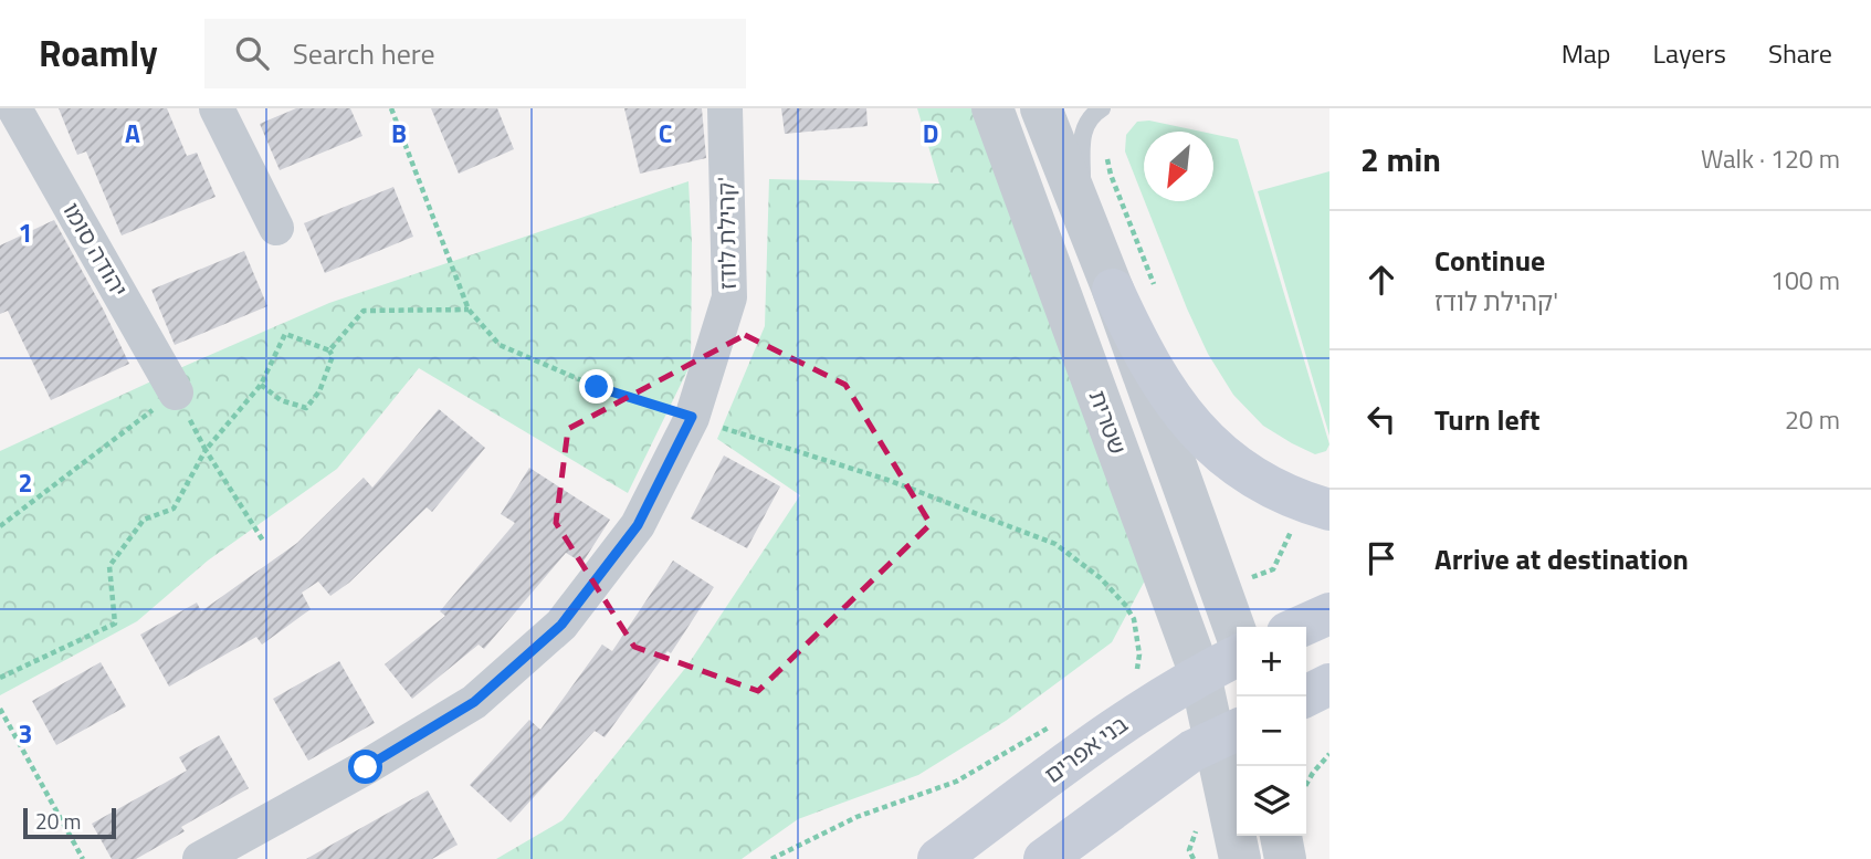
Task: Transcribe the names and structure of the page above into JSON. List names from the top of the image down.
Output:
{
  "streets": {
    "main road": ["בני אפרים"],
    "street": ["קהילת לודז'", "יהודה סומו", "שטרית"]
  },
  "crossings": [
    ["שטרית", "בני אפרים"]
  ],
  "scale_bar": "20 m",
  "north": "bottom left",
  "page": {
    "header": "Roamly",
    "search": "Search here",
    "nav": ["Map", "Layers", "Share"],
    "heading": ["2 min", "Walk · 120 m"],
    "list": [
      ["Continue", "קהילת לודז'", "100 m"],
      ["Turn left", "20 m"],
      "Arrive at destination"
    ],
    "map_buttons": ["+", "−"],
    "scale": "20 m"
  },
  "grid": {
    "columns": [
      "A",
      "B",
      "C",
      "D"
    ],
    "rows": ["1", "2", "3"]
  }
}
